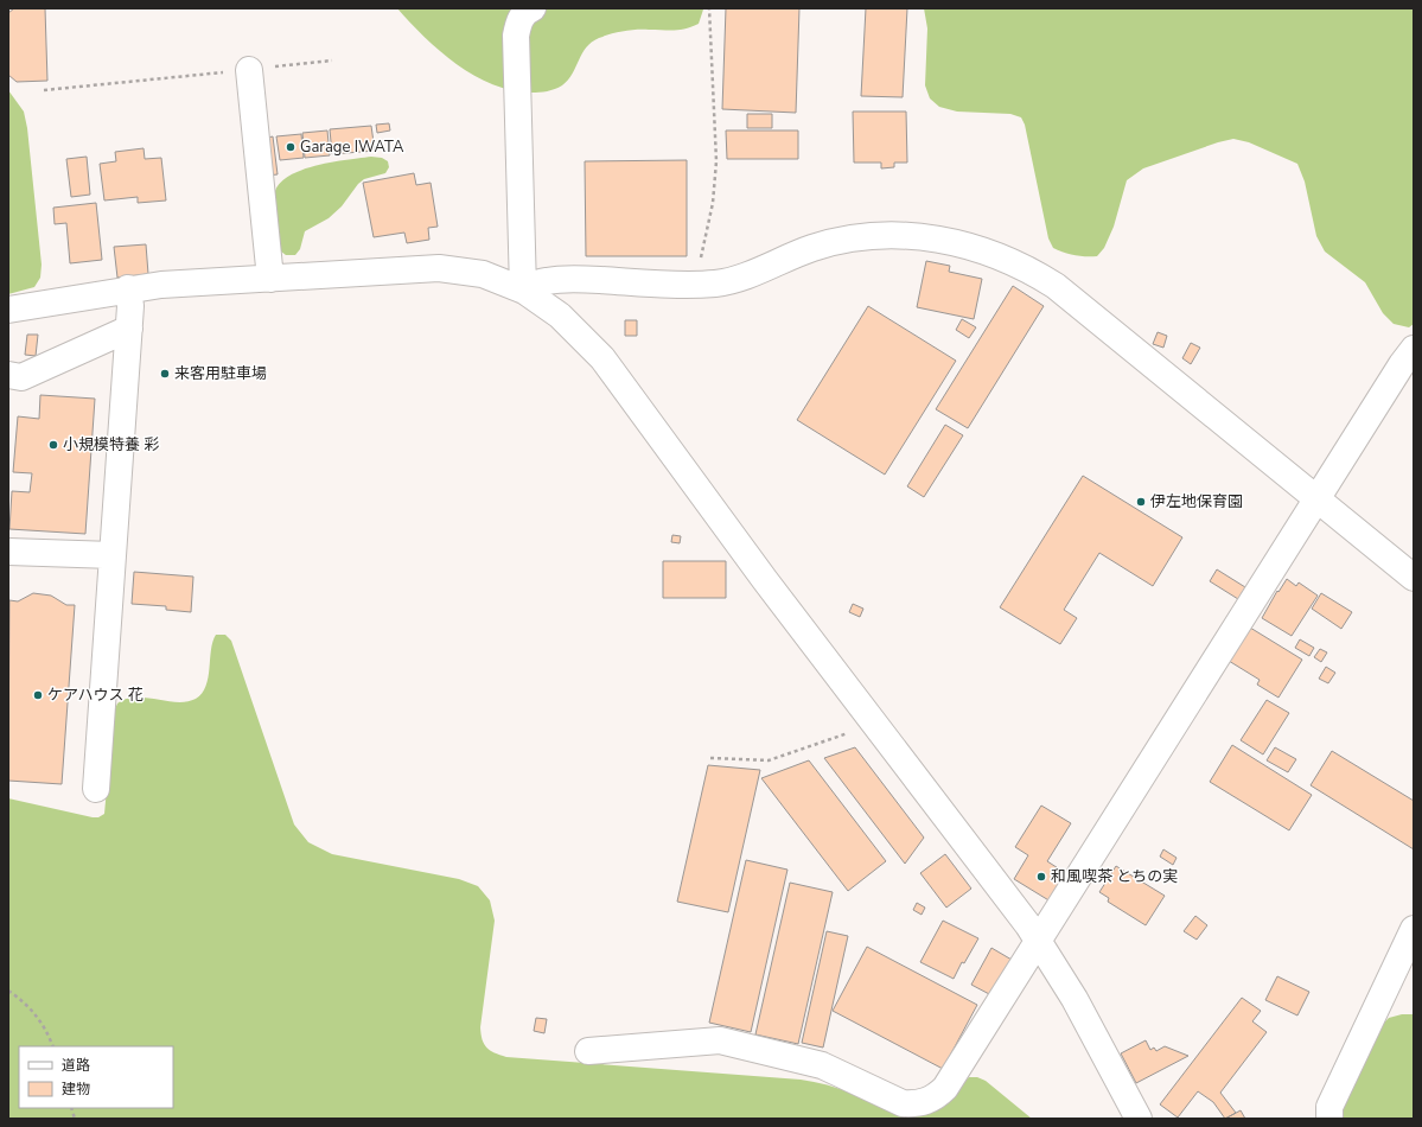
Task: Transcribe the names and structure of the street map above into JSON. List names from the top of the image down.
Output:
{
  "places": [
    "Garage IWATA",
    "来客用駐車場",
    "小規模特養 彩",
    "伊左地保育園",
    "ケアハウス 花",
    "和風喫茶 とちの実"
  ],
  "legend": ["道路", "建物"]
}
